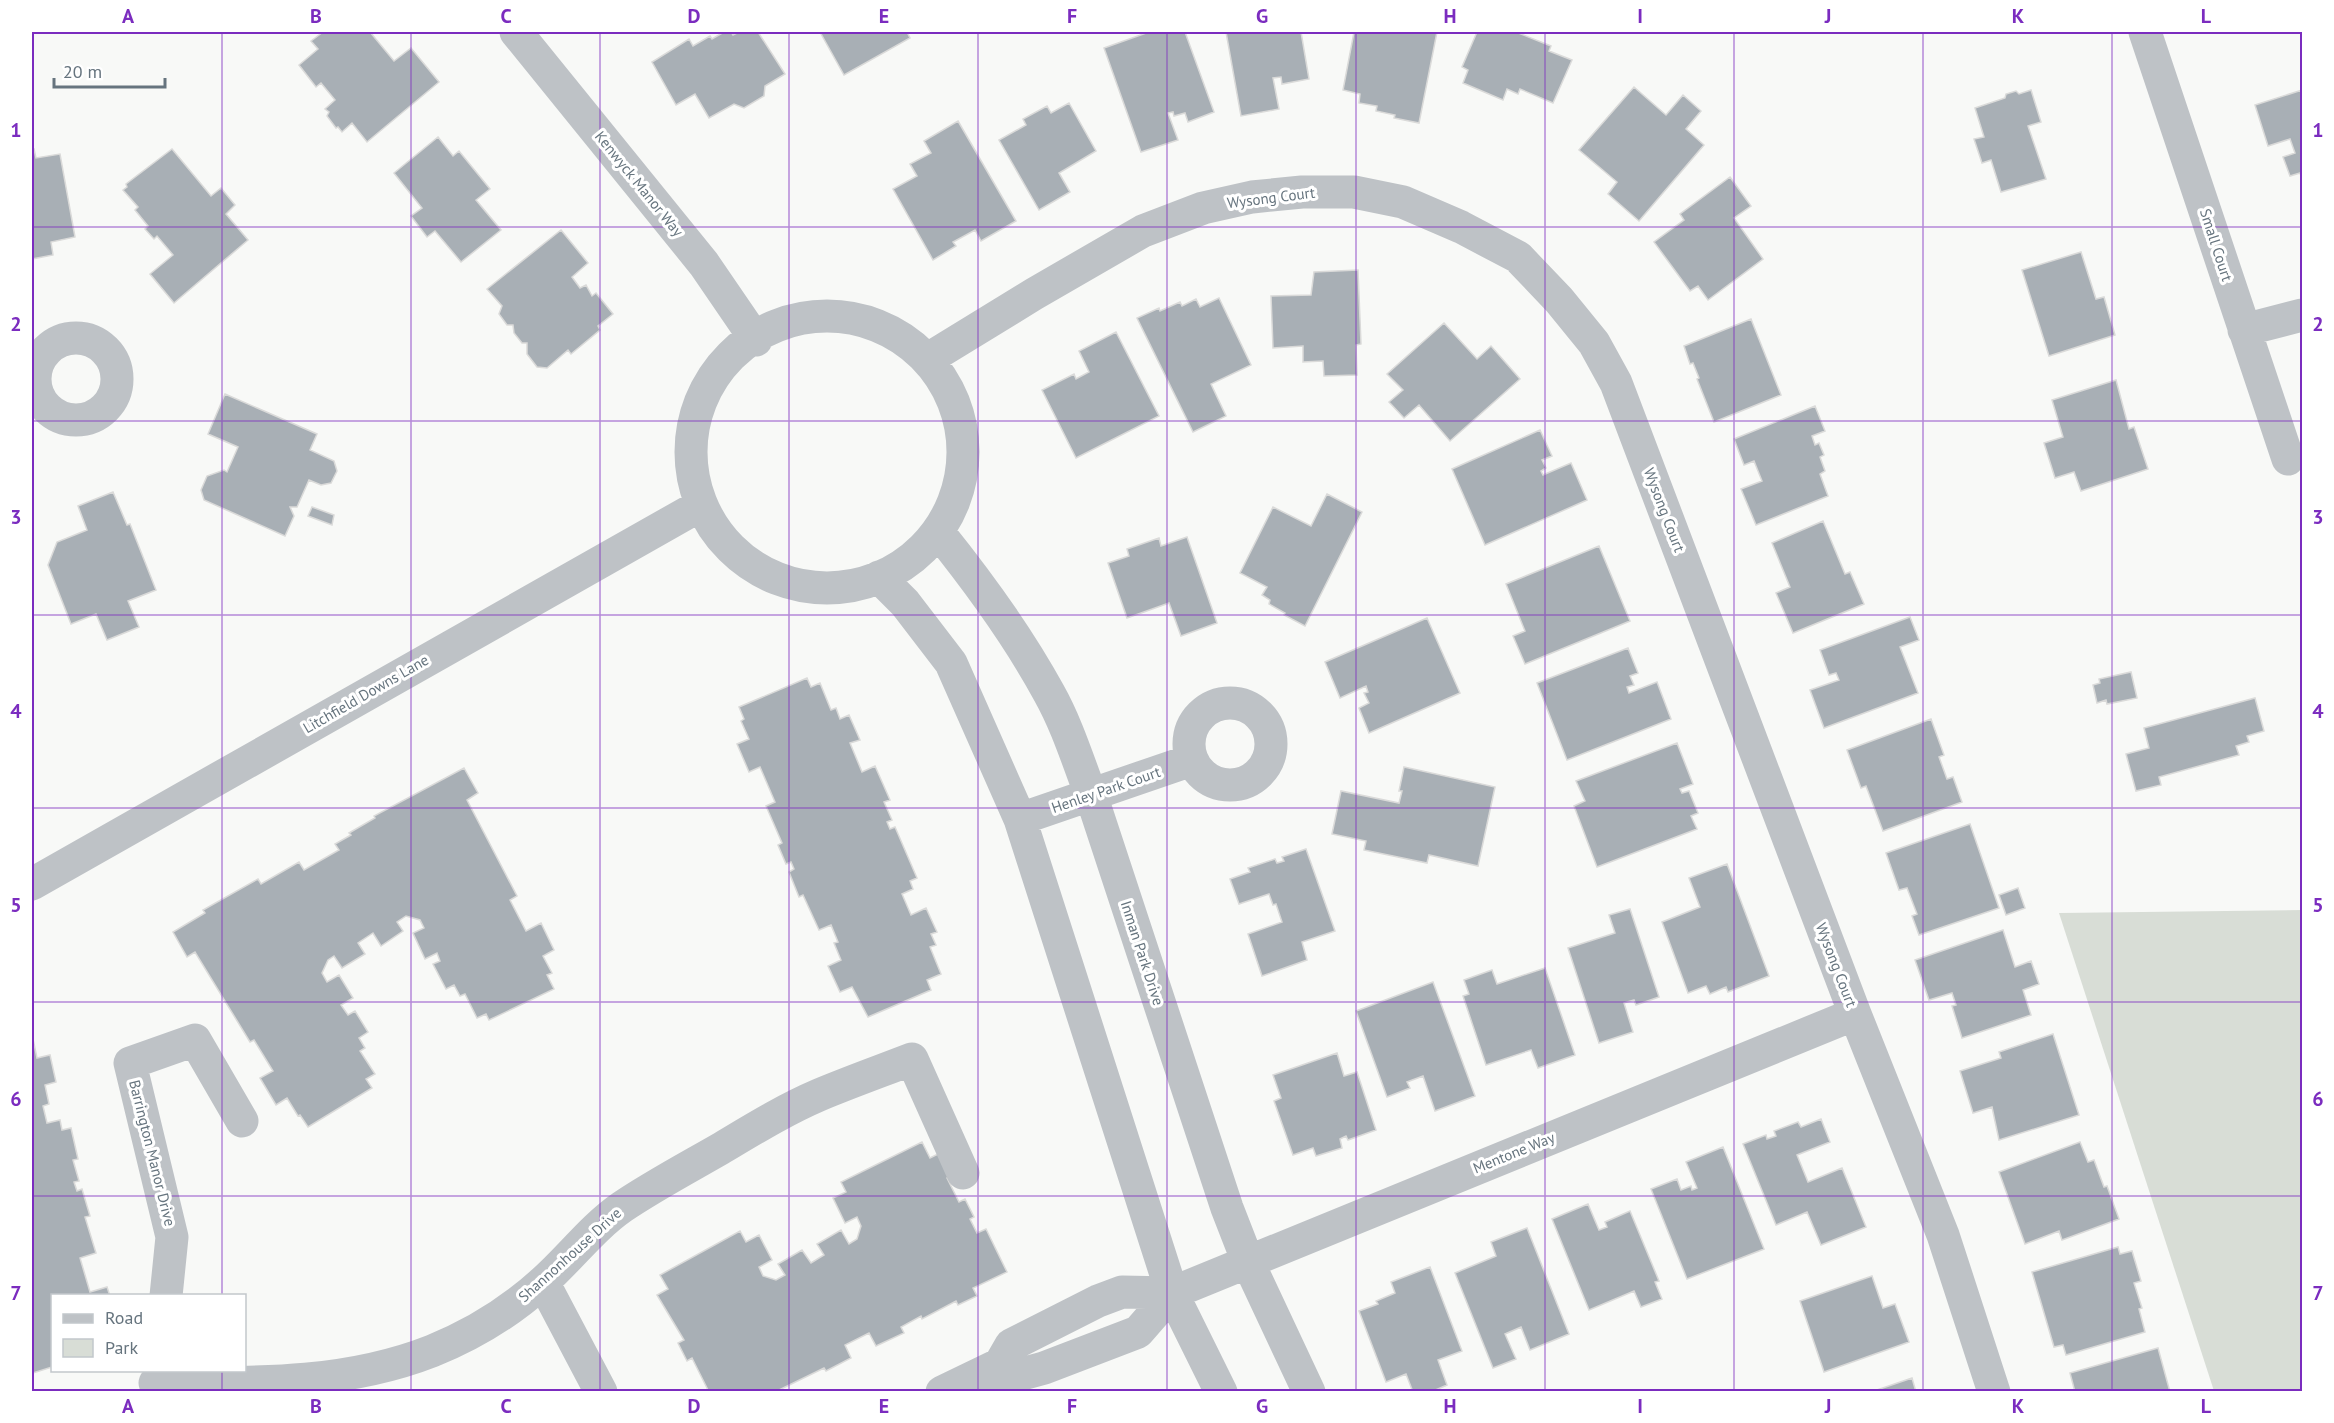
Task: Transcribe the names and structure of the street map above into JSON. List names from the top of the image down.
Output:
{
  "streets": {
    "street": [
      "Kenwyck Manor Way",
      "Wysong Court",
      "Small Court",
      "Litchfield Downs Lane",
      "Henley Park Court",
      "Inman Park Drive",
      "Barrington Manor Drive",
      "Mentone Way",
      "Shannonhouse Drive"
    ]
  },
  "crossings": [
    ["Wysong Court", "Mentone Way"],
    ["Henley Park Court", "Inman Park Drive"],
    ["Inman Park Drive", "Mentone Way"]
  ],
  "legend": ["Road", "Park"],
  "scale_bar": "20 m",
  "grid": {
    "columns": [
      "A",
      "B",
      "C",
      "D",
      "E",
      "F",
      "G",
      "H",
      "I",
      "J",
      "K",
      "L"
    ],
    "rows": [
      "1",
      "2",
      "3",
      "4",
      "5",
      "6",
      "7"
    ]
  }
}
